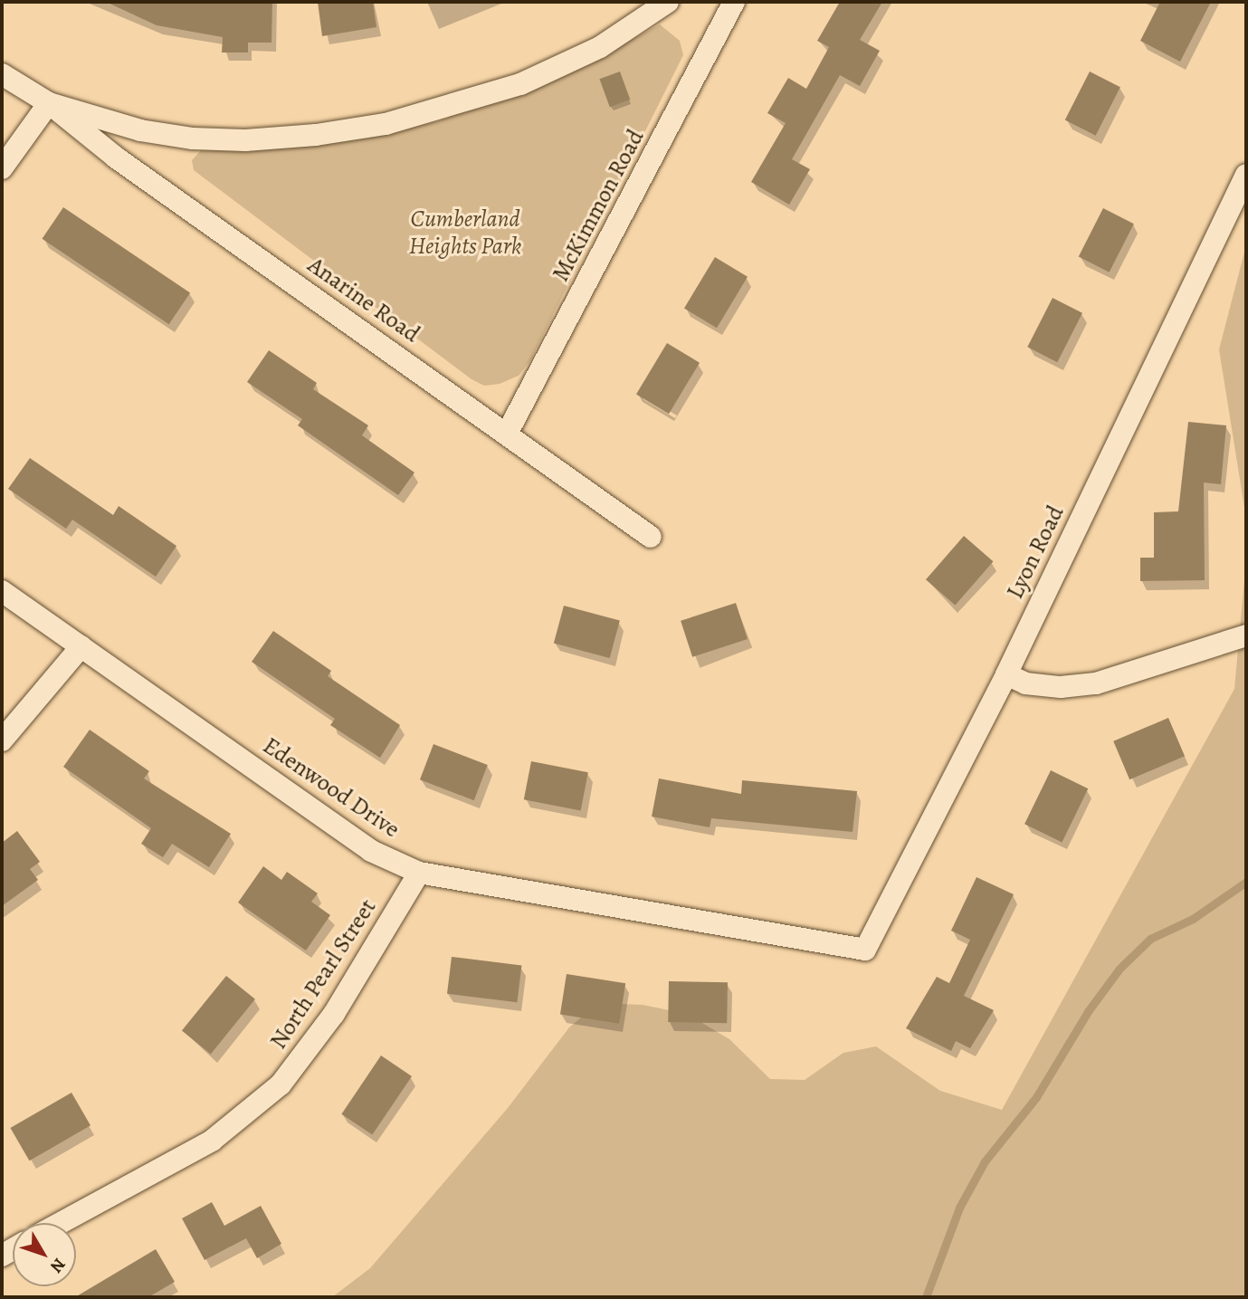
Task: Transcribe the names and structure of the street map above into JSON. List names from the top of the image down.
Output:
{
  "streets": {
    "street": [
      "McKimmon Road",
      "Anarine Road",
      "Lyon Road",
      "Edenwood Drive",
      "North Pearl Street"
    ]
  },
  "crossings": [
    ["McKimmon Road", "Anarine Road"],
    ["Lyon Road", "Edenwood Drive"],
    ["Edenwood Drive", "North Pearl Street"]
  ],
  "parks": ["Cumberland Heights Park"],
  "north": "bottom right"
}
